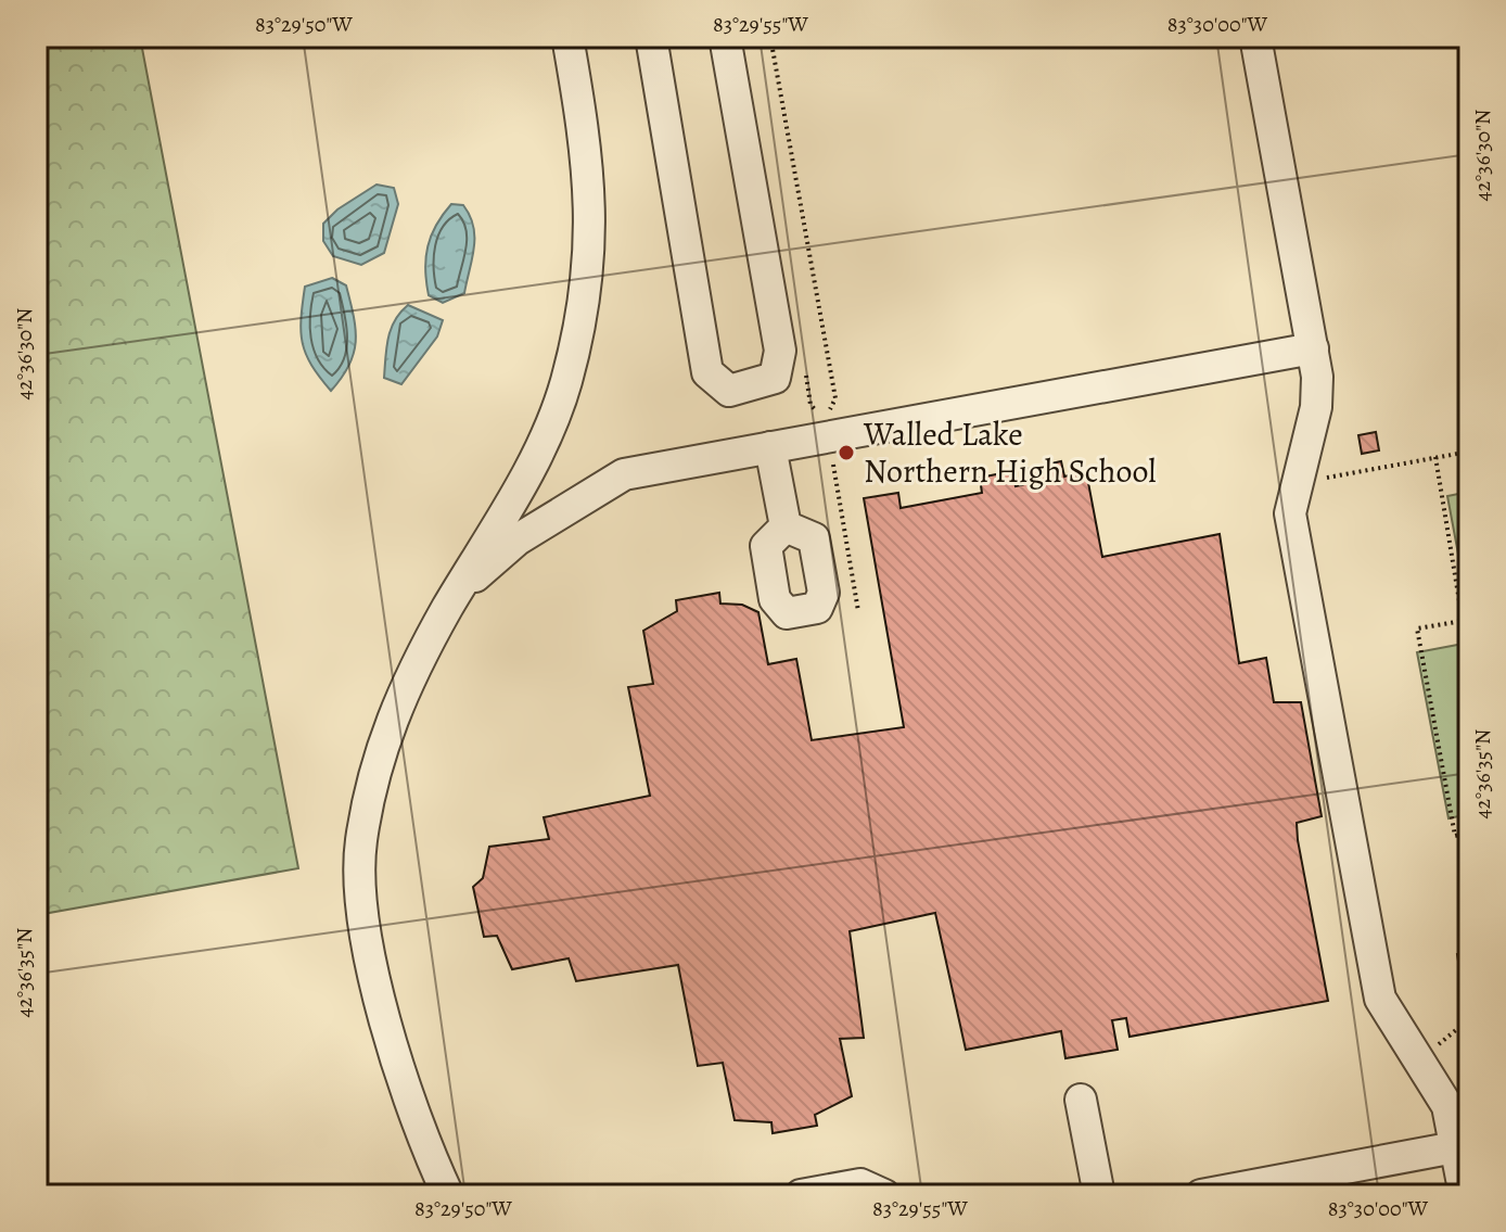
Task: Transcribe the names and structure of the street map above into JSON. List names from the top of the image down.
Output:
{
  "places": ["Walled Lake Northern High School"],
  "coordinates": [
    "83°29'50\"W",
    "83°29'55\"W",
    "83°30'00\"W",
    "42°36'30\"N",
    "42°36'35\"N"
  ]
}
